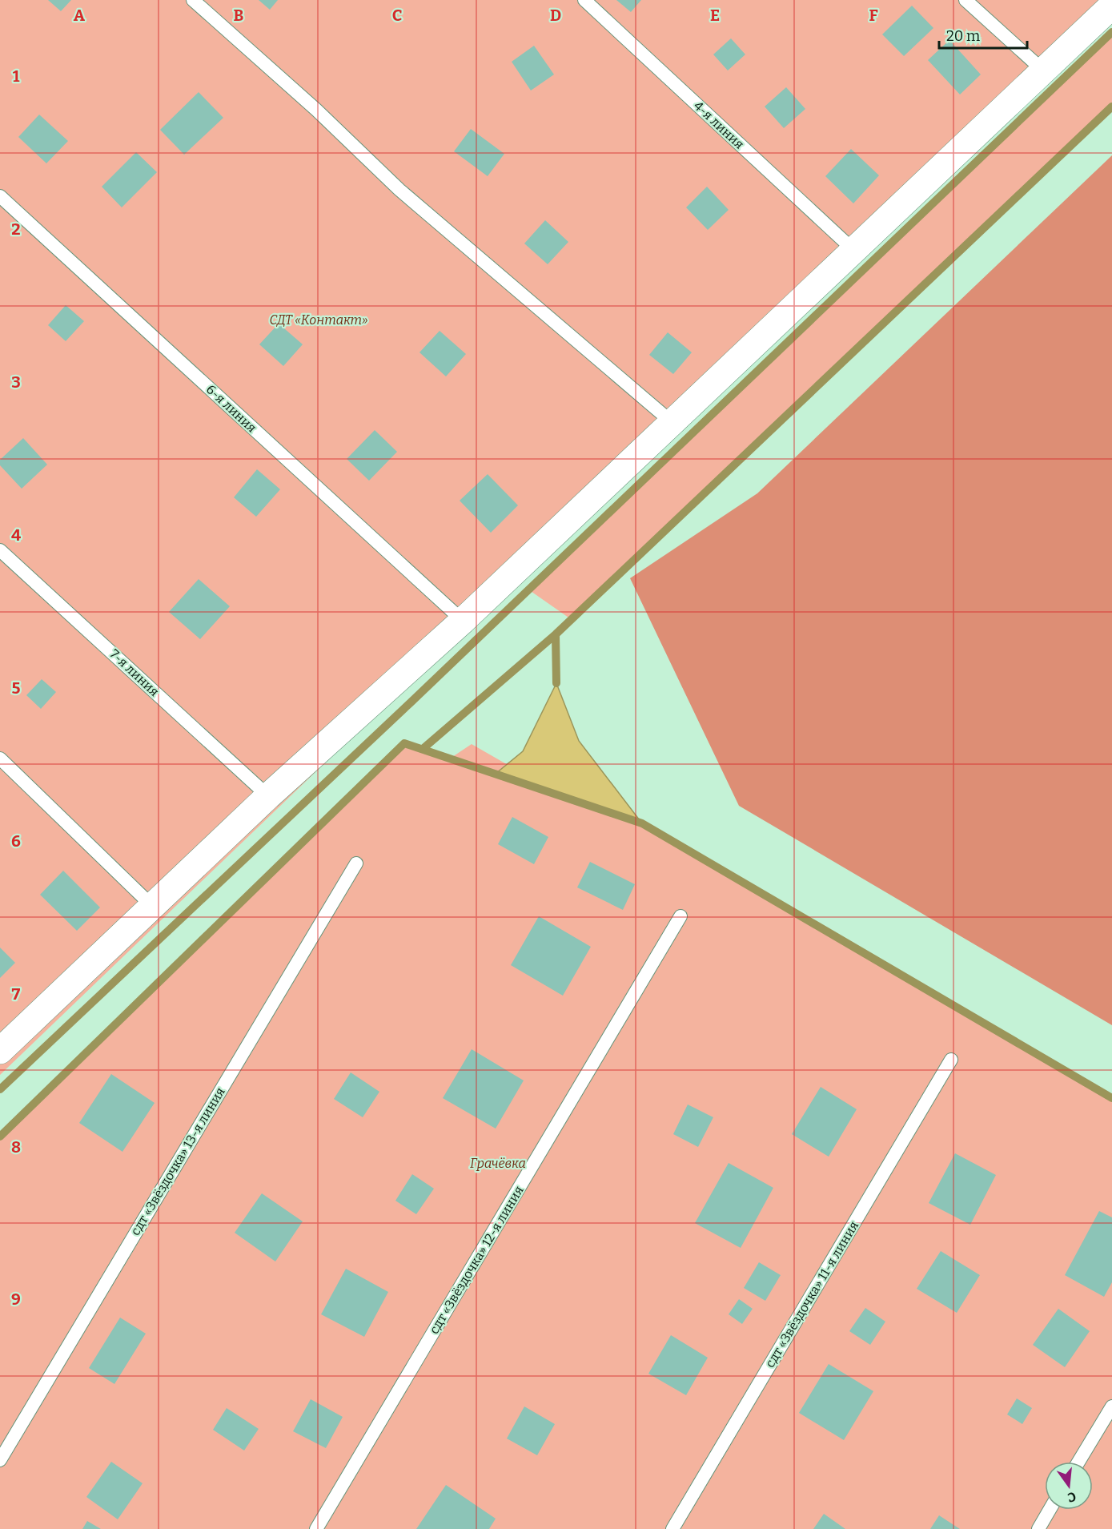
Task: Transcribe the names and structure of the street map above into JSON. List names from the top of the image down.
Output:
{
  "streets": {
    "lane": [
      "4-я линия",
      "6-я линия",
      "7-я линия",
      "сдт «Звёздочка» 13-я линия",
      "сдт «Звёздочка» 12-я линия",
      "сдт «Звёздочка» 11-я линия"
    ]
  },
  "parks": ["СДТ «Контакт»", "Грачёвка"],
  "scale_bar": "20 m",
  "north": "bottom",
  "grid": {
    "columns": [
      "A",
      "B",
      "C",
      "D",
      "E",
      "F"
    ],
    "rows": [
      "1",
      "2",
      "3",
      "4",
      "5",
      "6",
      "7",
      "8",
      "9"
    ]
  }
}
